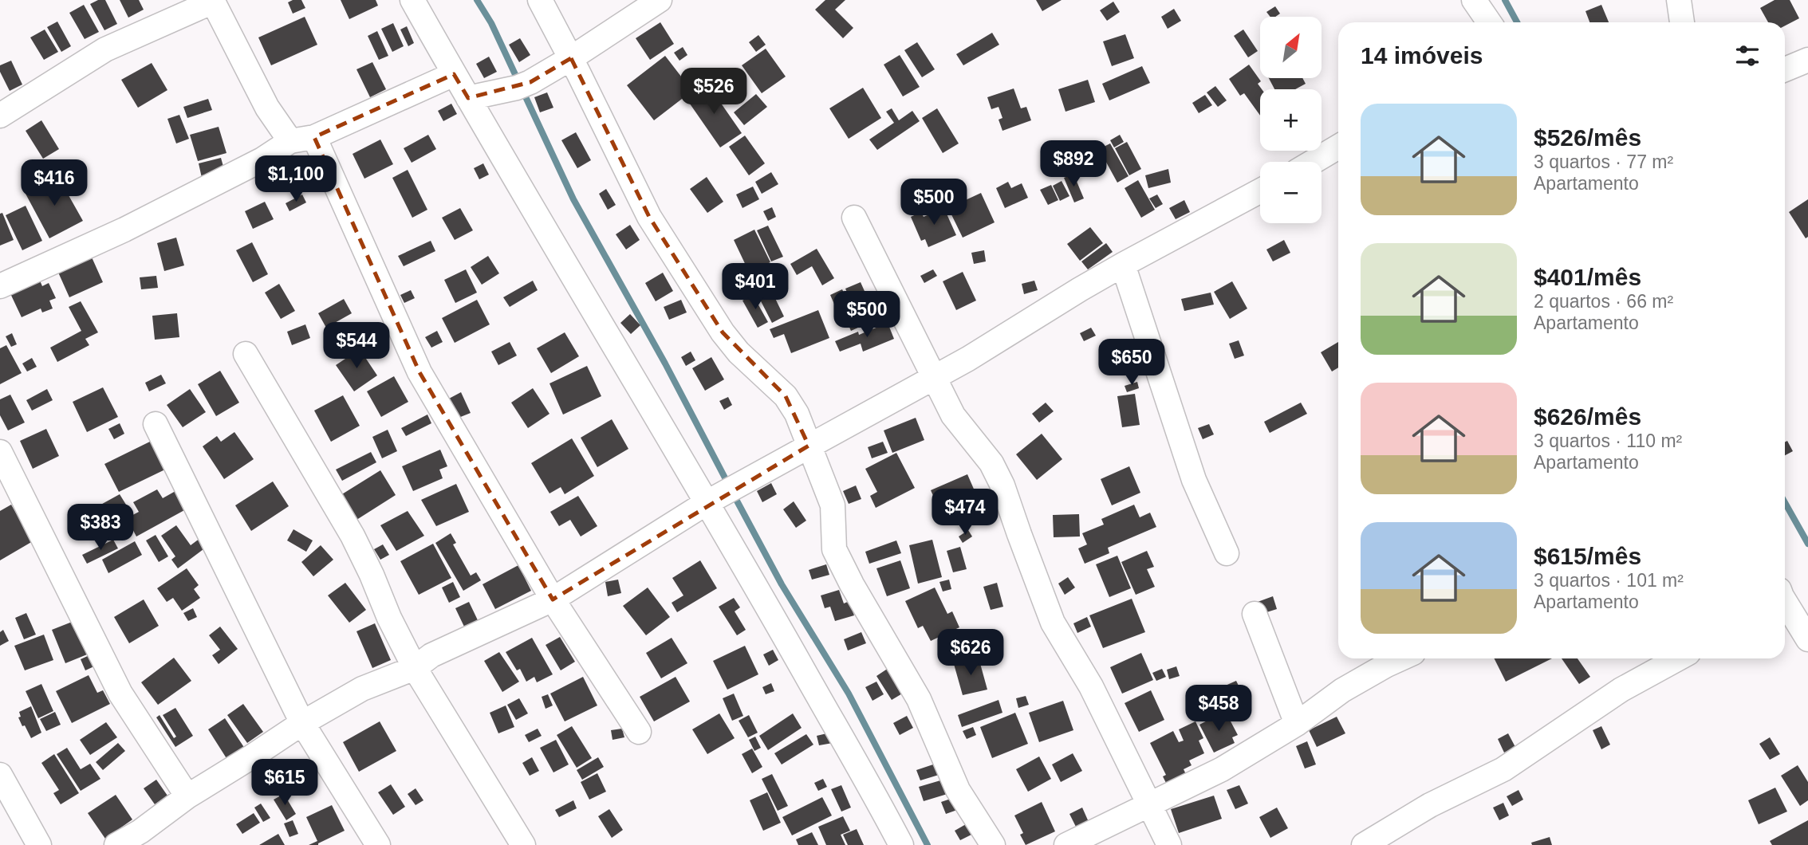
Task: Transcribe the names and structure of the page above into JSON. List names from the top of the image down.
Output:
{
  "north": "top right",
  "page": {
    "map_buttons": ["+", "−"],
    "heading": "14 imóveis",
    "price": [
      "$526",
      "$892",
      "$1,100",
      "$416",
      "$500",
      "$401",
      "$500",
      "$544",
      "$650",
      "$474",
      "$383",
      "$626",
      "$458",
      "$615"
    ],
    "list": [
      {
        "name": "$526/mês",
        "note": "3 quartos · 77 m² · Apartamento"
      },
      {
        "name": "$401/mês",
        "note": "2 quartos · 66 m² · Apartamento"
      },
      {
        "name": "$626/mês",
        "note": "3 quartos · 110 m² · Apartamento"
      },
      {
        "name": "$615/mês",
        "note": "3 quartos · 101 m² · Apartamento"
      }
    ]
  }
}
